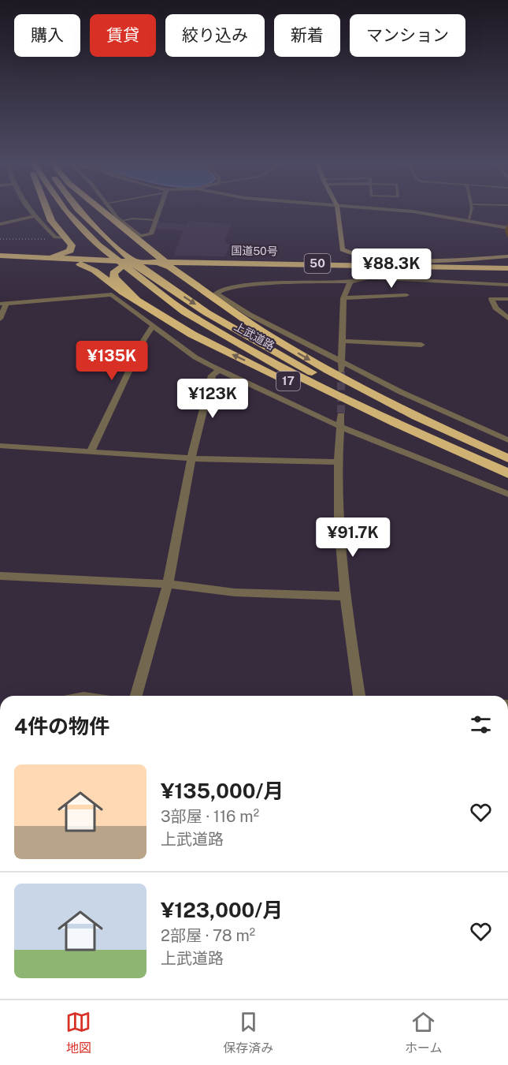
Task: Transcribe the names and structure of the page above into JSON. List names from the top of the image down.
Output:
{
  "streets": {
    "highway": [
      "国道50号",
      "50",
      "上武道路",
      "17"
    ]
  },
  "crossings": [
    ["国道50号", "上武道路"],
    ["国道50号", "17"],
    ["上武道路", "17"]
  ],
  "page": {
    "chip": [
      "購入",
      "賃貸",
      "絞り込み",
      "新着",
      "マンション"
    ],
    "price": [
      "¥88.3K",
      "¥135K",
      "¥123K",
      "¥91.7K"
    ],
    "heading": "4件の物件",
    "list": [
      {
        "name": "¥135,000/月",
        "note": "3部屋 · 116 m² · 上武道路"
      },
      {
        "name": "¥123,000/月",
        "note": "2部屋 · 78 m² · 上武道路"
      }
    ],
    "tabs": ["地図", "保存済み", "ホーム"]
  }
}
